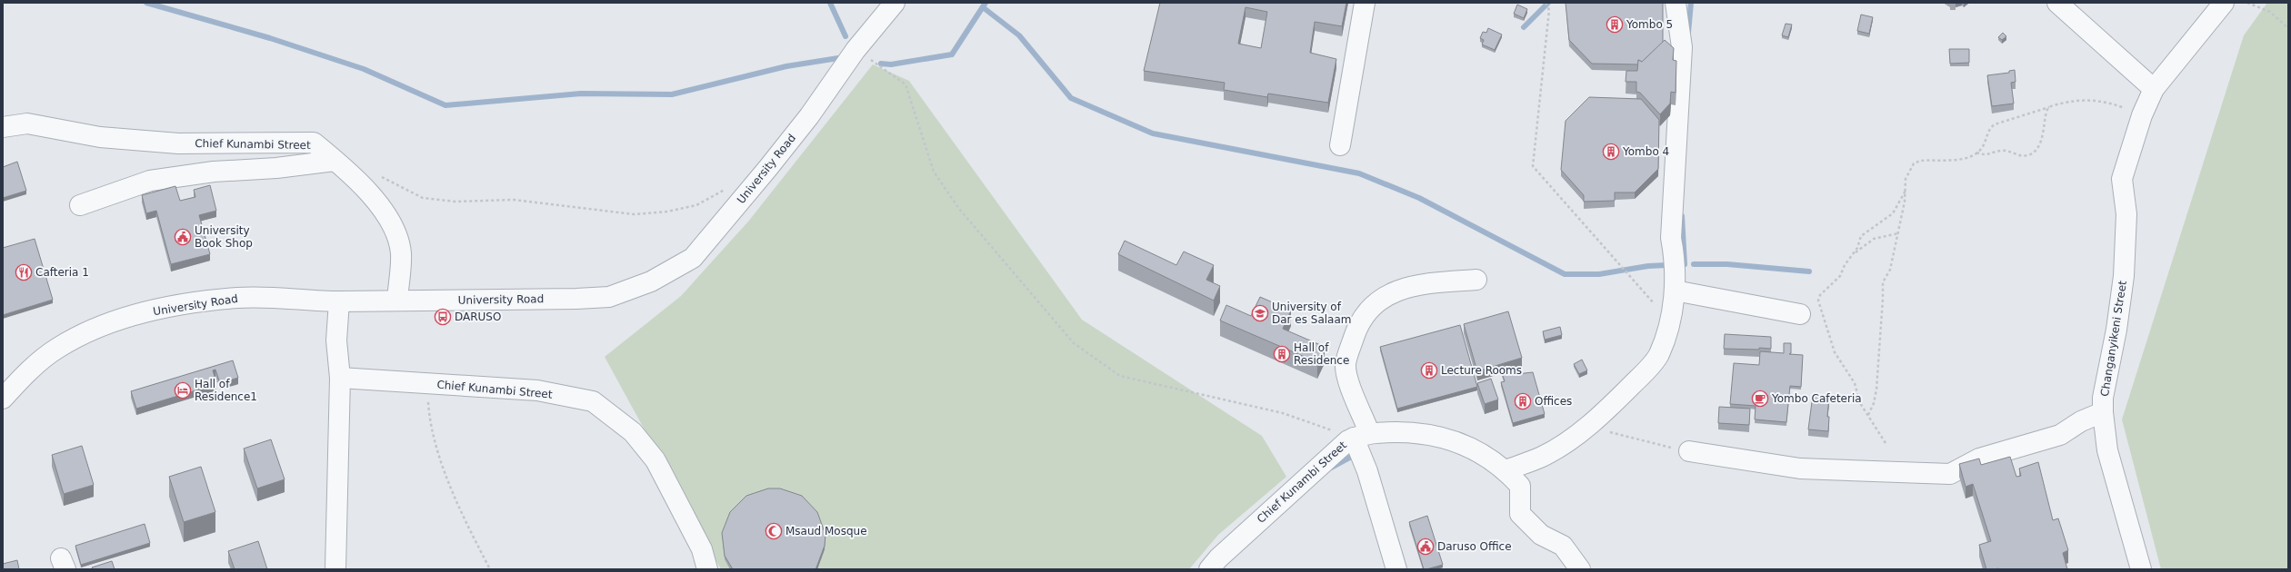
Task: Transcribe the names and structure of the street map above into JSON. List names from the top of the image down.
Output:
{
  "streets": {
    "street": ["Chief Kunambi Street", "University Road", "Changanyikeni Street"]
  },
  "crossings": [
    ["Chief Kunambi Street", "University Road"]
  ],
  "places": {
    "building": [
      "Yombo 5",
      "Yombo 4",
      "Hall of Residence",
      "Lecture Rooms",
      "Offices"
    ],
    "public building": ["University Book Shop", "Daruso Office"],
    "restaurant": ["Cafteria 1"],
    "school or university": ["University of Dar es Salaam"],
    "bus stop": ["DARUSO"],
    "hotel": ["Hall of Residence1"],
    "cafe": ["Yombo Cafeteria"],
    "mosque": ["Msaud Mosque"]
  }
}
